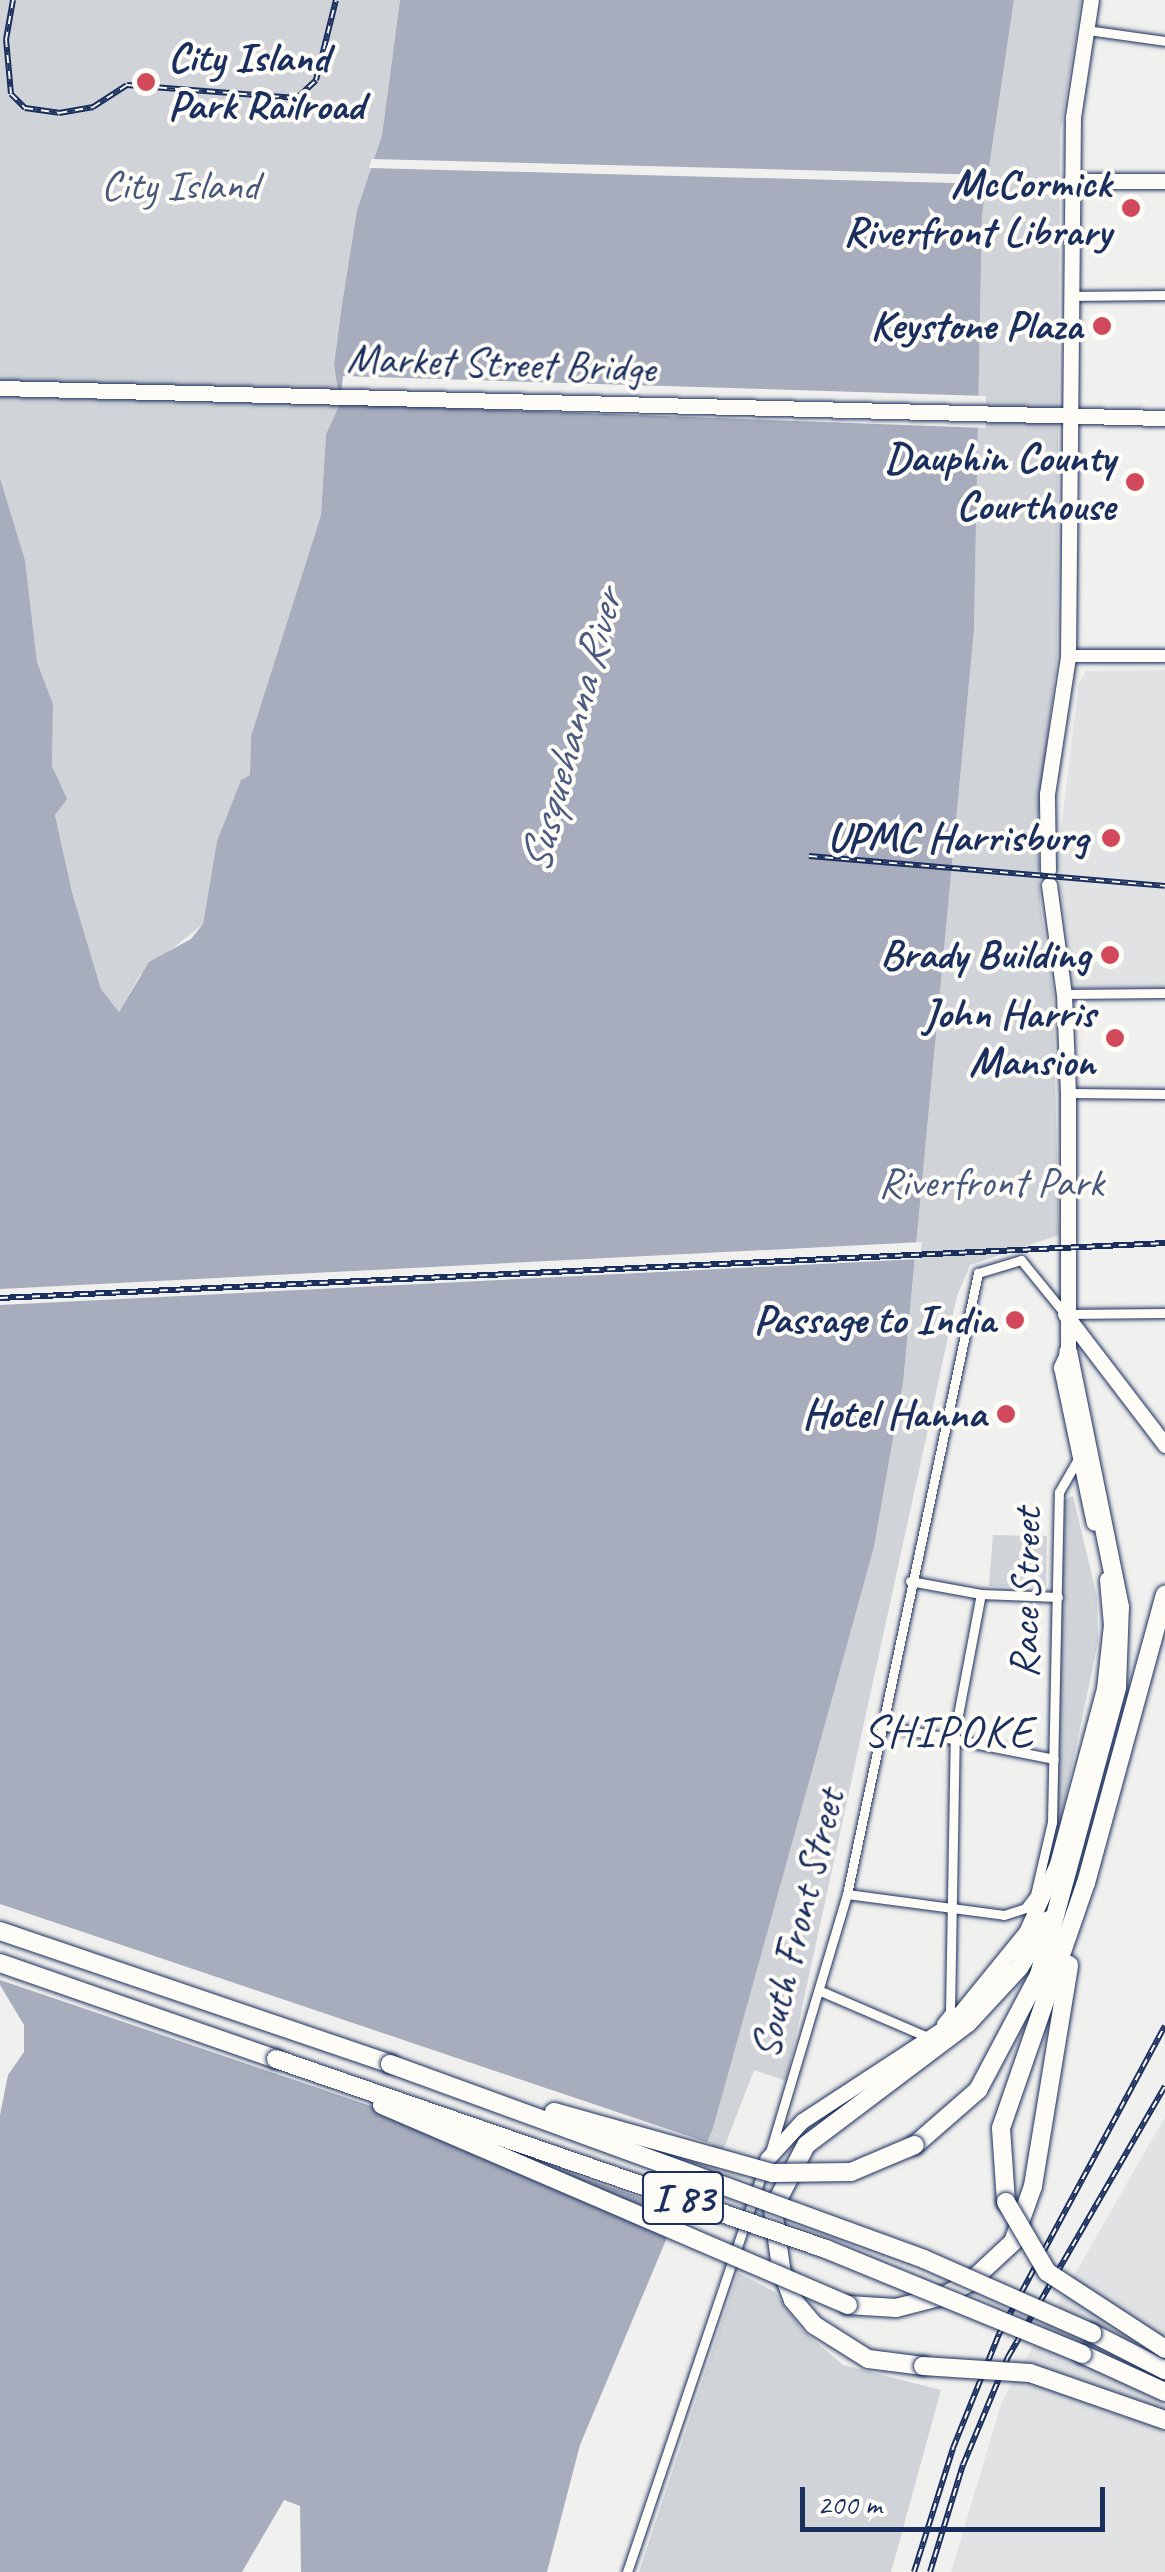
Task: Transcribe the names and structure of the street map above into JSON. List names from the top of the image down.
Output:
{
  "streets": {
    "highway": ["I 83"],
    "main road": ["Market Street Bridge"],
    "street": ["Race Street", "South Front Street"]
  },
  "districts": ["SHIPOKE"],
  "water": ["Susquehanna River"],
  "parks": ["City Island", "Riverfront Park"],
  "places": [
    "City Island Park Railroad",
    "McCormick Riverfront Library",
    "Keystone Plaza",
    "Dauphin County Courthouse",
    "UPMC Harrisburg",
    "Brady Building",
    "John Harris Mansion",
    "Passage to India",
    "Hotel Hanna"
  ],
  "scale_bar": "200 m"
}
